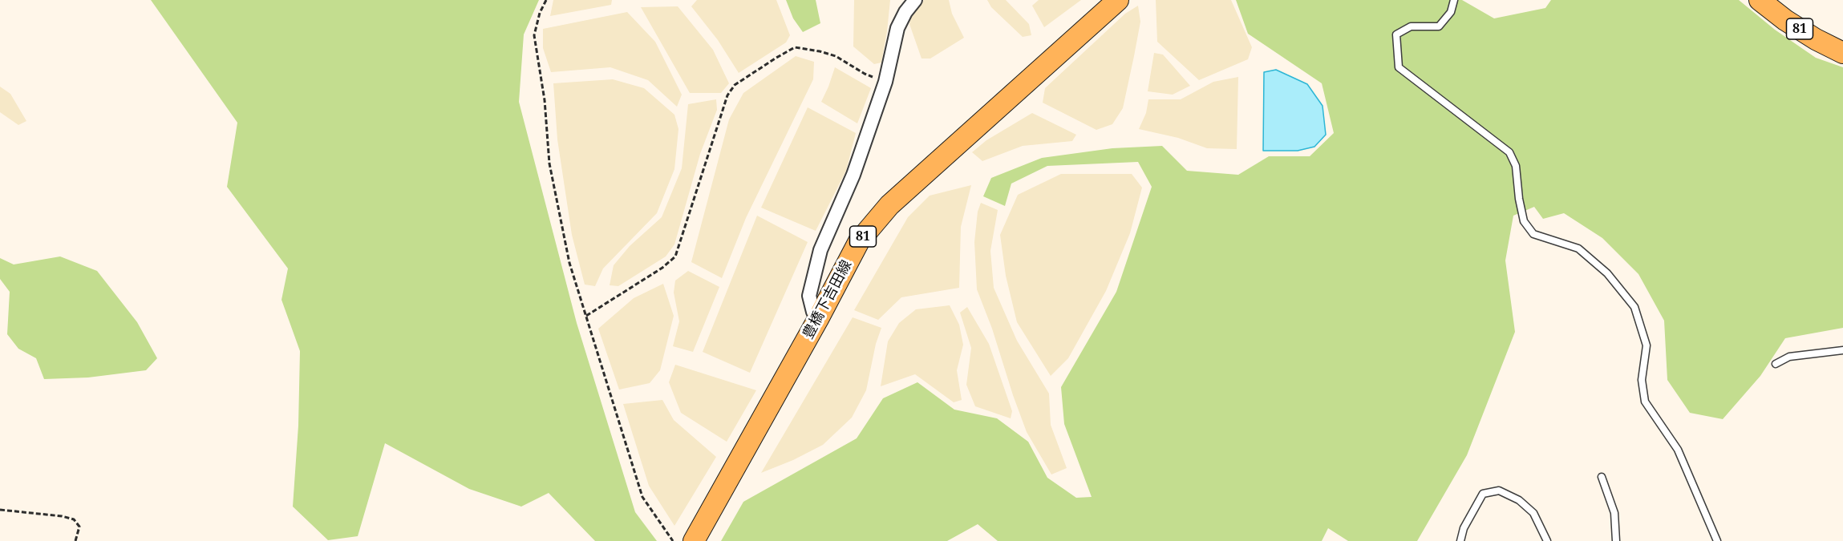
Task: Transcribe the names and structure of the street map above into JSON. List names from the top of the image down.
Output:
{
  "streets": {
    "main road": ["81", "豊橋下吉田線"]
  }
}
